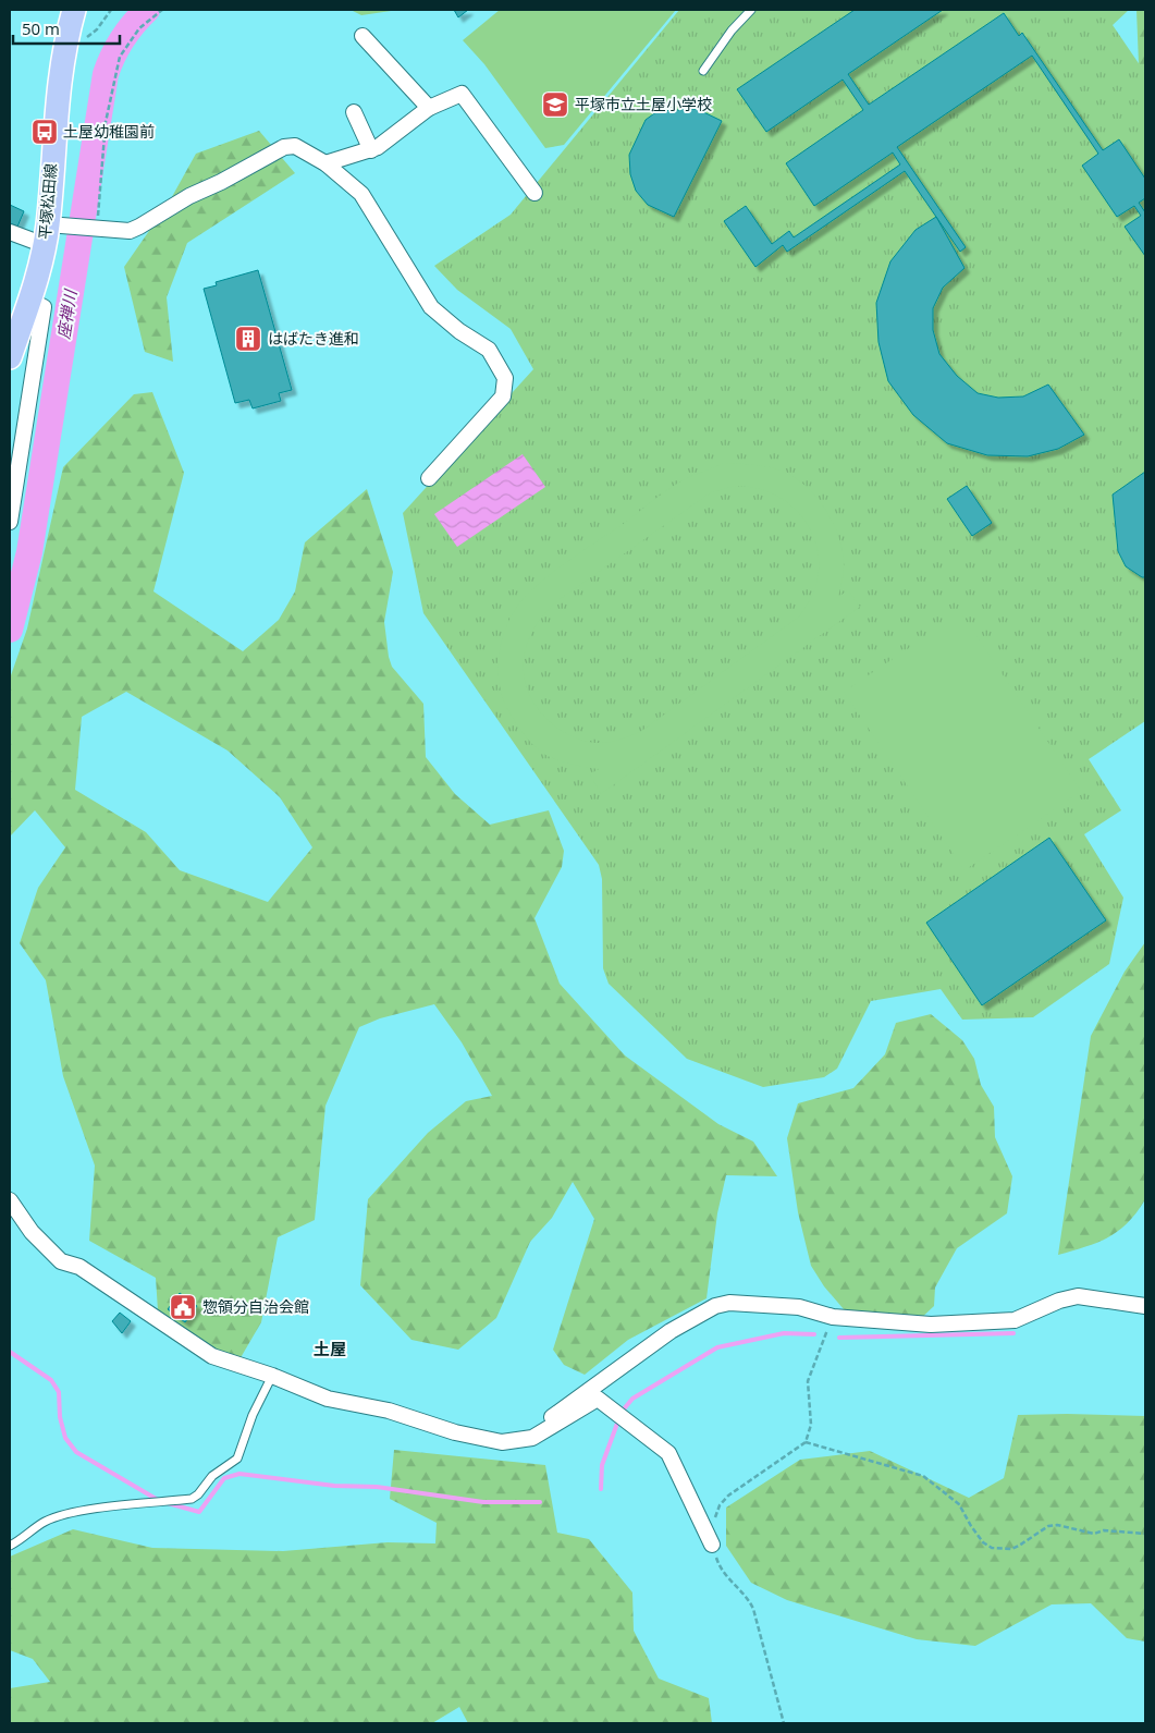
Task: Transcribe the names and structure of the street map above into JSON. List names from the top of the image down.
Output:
{
  "streets": {
    "main road": ["平塚松田線"]
  },
  "districts": ["土屋"],
  "water": ["座禅川"],
  "places": {
    "school or university": ["平塚市立土屋小学校"],
    "bus stop": ["土屋幼稚園前"],
    "building": ["はばたき進和"],
    "public building": ["惣領分自治会館"]
  },
  "scale_bar": "50 m"
}
